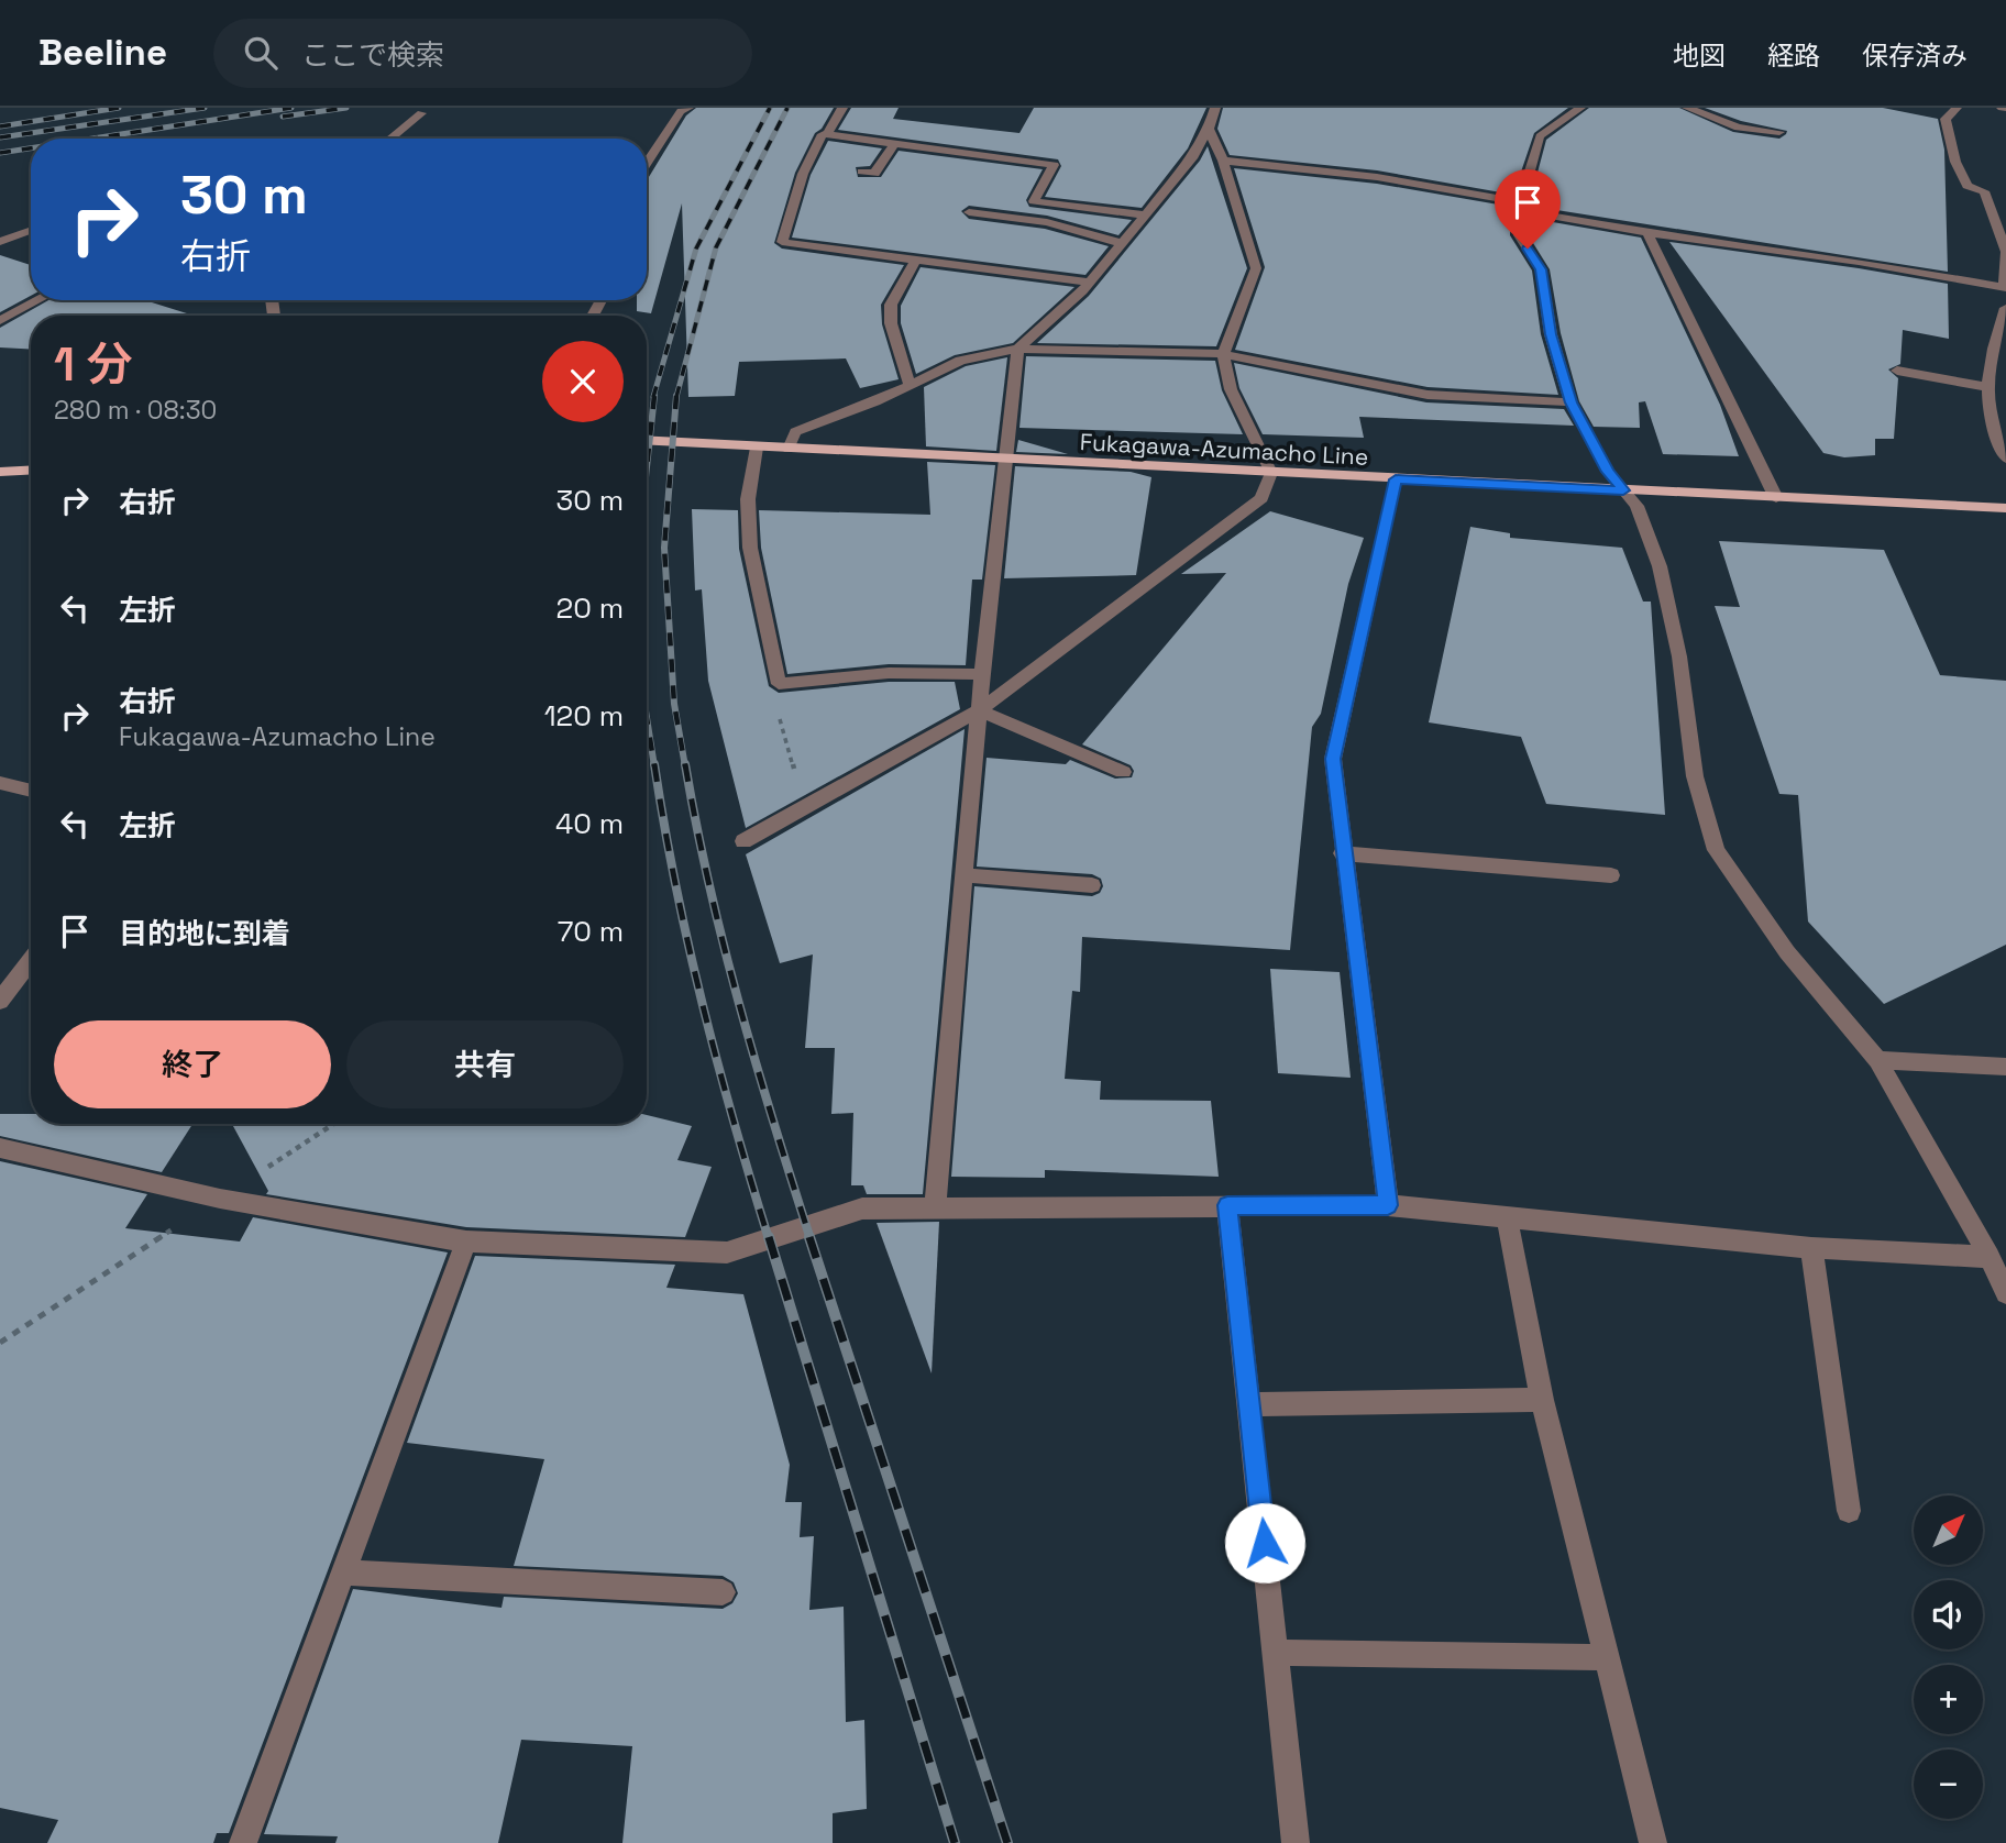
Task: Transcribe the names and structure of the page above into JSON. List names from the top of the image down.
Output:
{
  "streets": {
    "main road": ["Fukagawa-Azumacho Line"]
  },
  "north": "top right",
  "page": {
    "header": "Beeline",
    "search": "ここで検索",
    "nav": ["地図", "経路", "保存済み"],
    "turn": ["30 m", "右折"],
    "heading": ["1 分", "280 m · 08:30"],
    "list": [
      {
        "name": "右折",
        "value": "30 m"
      },
      {
        "name": "左折",
        "value": "20 m"
      },
      {
        "name": "右折",
        "note": "Fukagawa-Azumacho Line",
        "value": "120 m"
      },
      {
        "name": "左折",
        "value": "40 m"
      },
      {
        "name": "目的地に到着",
        "value": "70 m"
      }
    ],
    "buttons": ["終了", "共有"],
    "map_buttons": ["+", "−"]
  }
}
